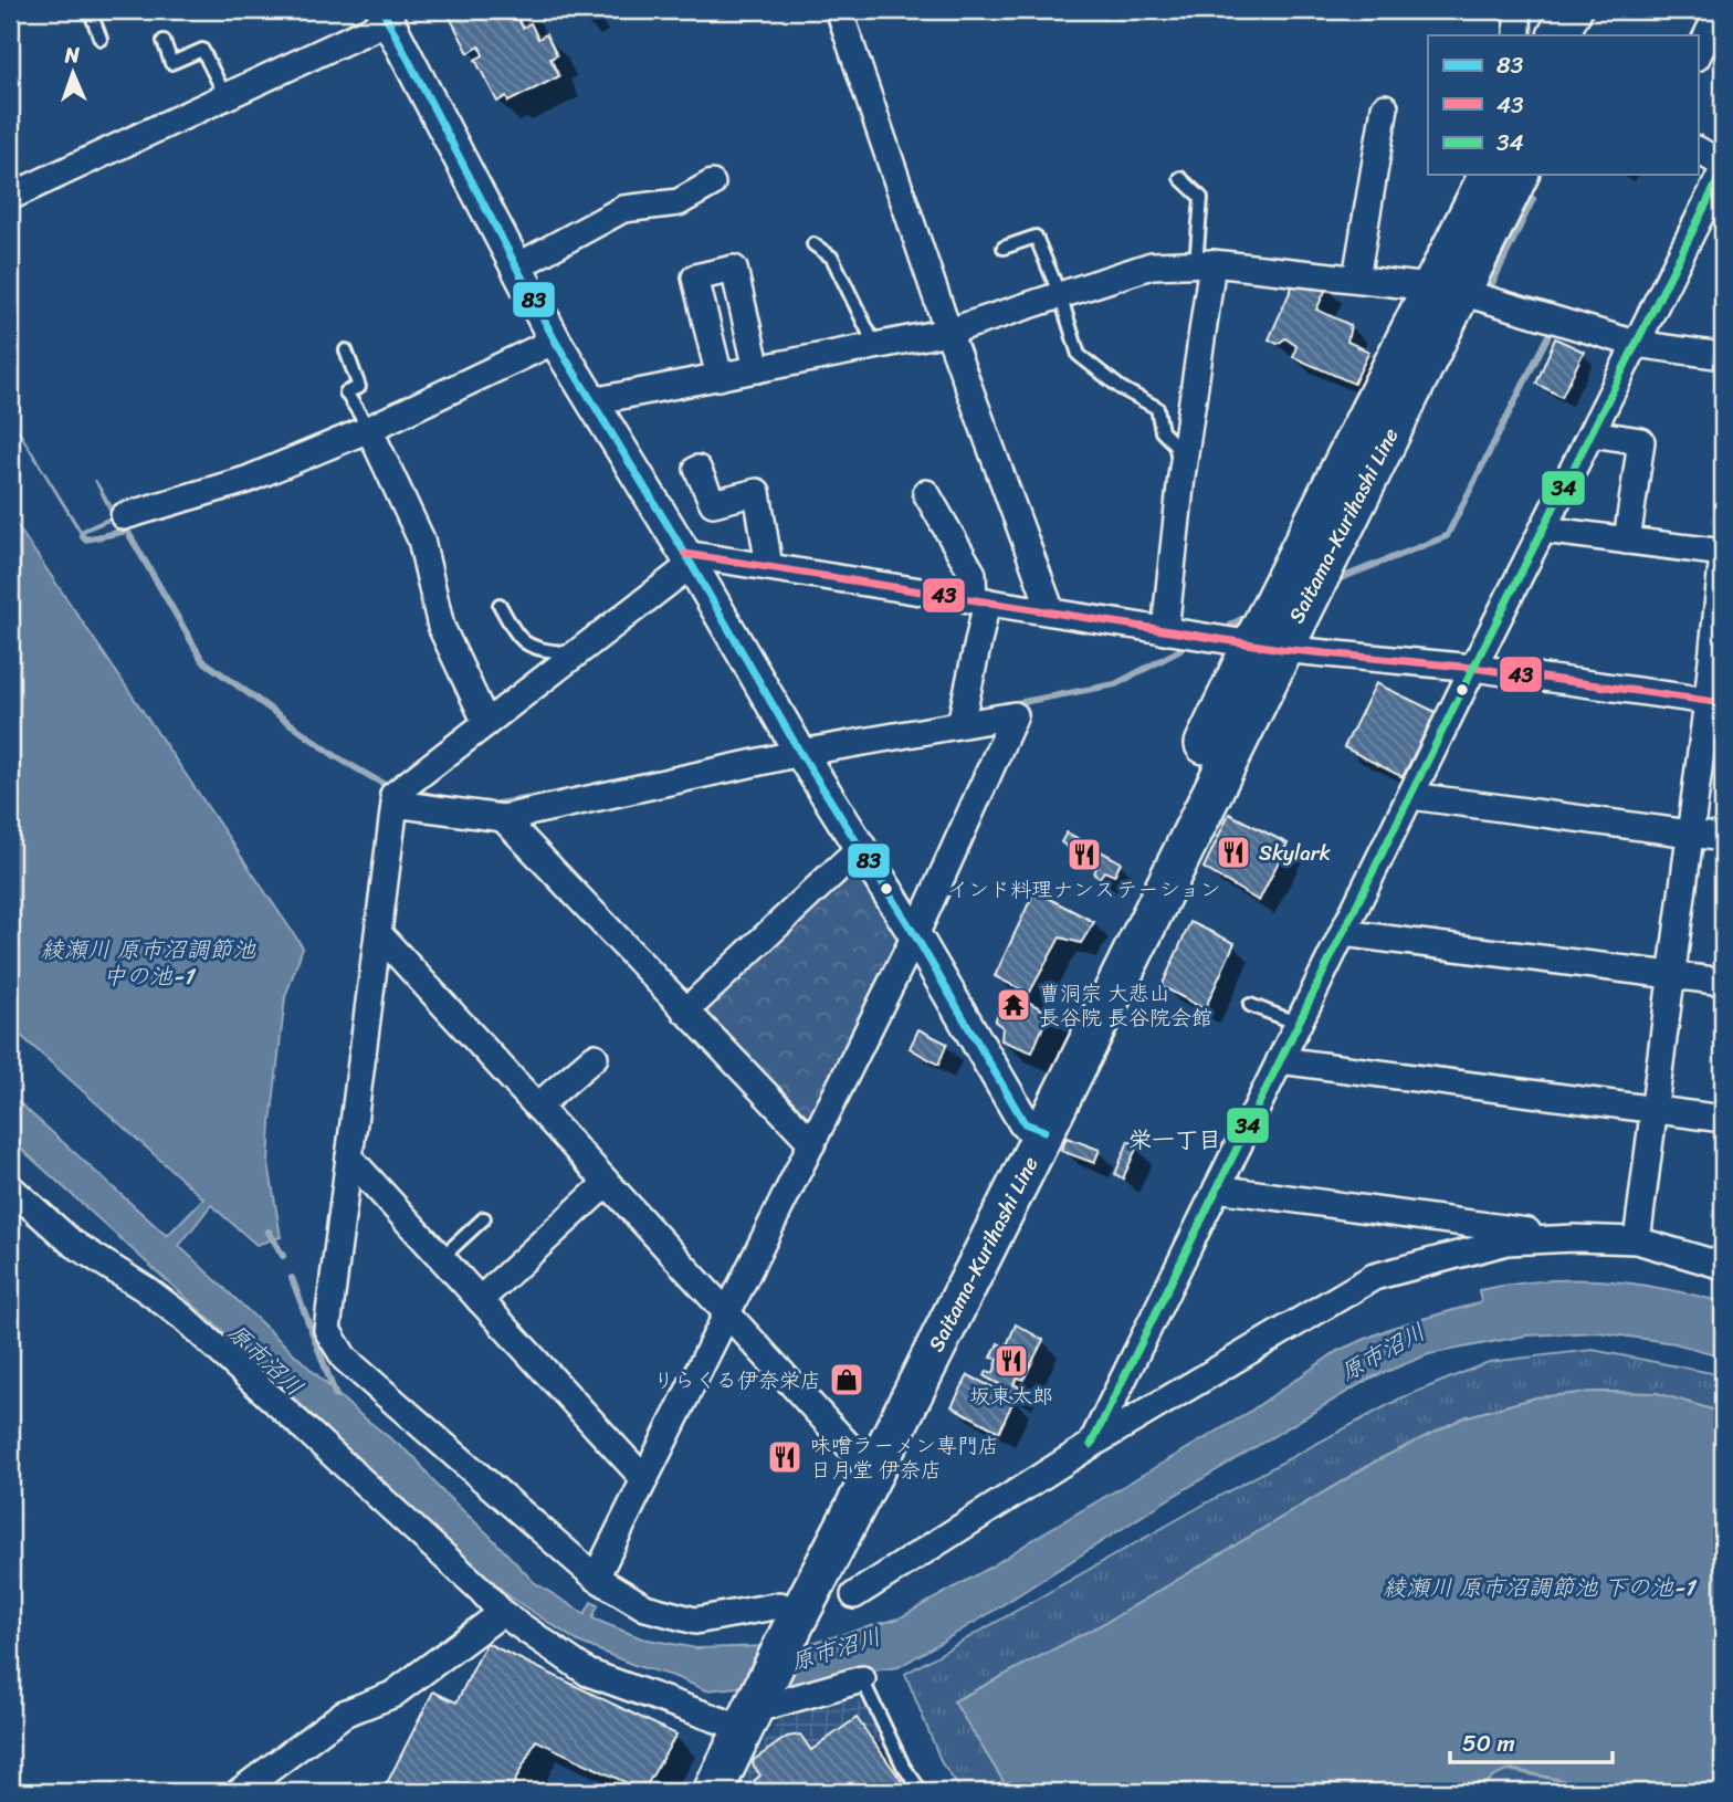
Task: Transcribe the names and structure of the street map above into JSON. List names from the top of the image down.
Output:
{
  "streets": {
    "main road": ["Saitama-Kurihashi Line"]
  },
  "districts": ["栄一丁目"],
  "water": ["綾瀬川 原市沼調節池 中の池-1", "原市沼川", "綾瀬川 原市沼調節池 下の池-1"],
  "places": {
    "restaurant": [
      "Skylark",
      "インド料理ナンステーション",
      "坂東太郎",
      "味噌ラーメン専門店 日月堂 伊奈店"
    ],
    "temple": ["曹洞宗 大悲山 長谷院 長谷院会館"],
    "shop": ["りらくる伊奈栄店"]
  },
  "lines": ["transit line 83", "transit line 34", "transit line 43"],
  "legend": ["83", "43", "34"],
  "scale_bar": "50 m",
  "north": "top"
}
